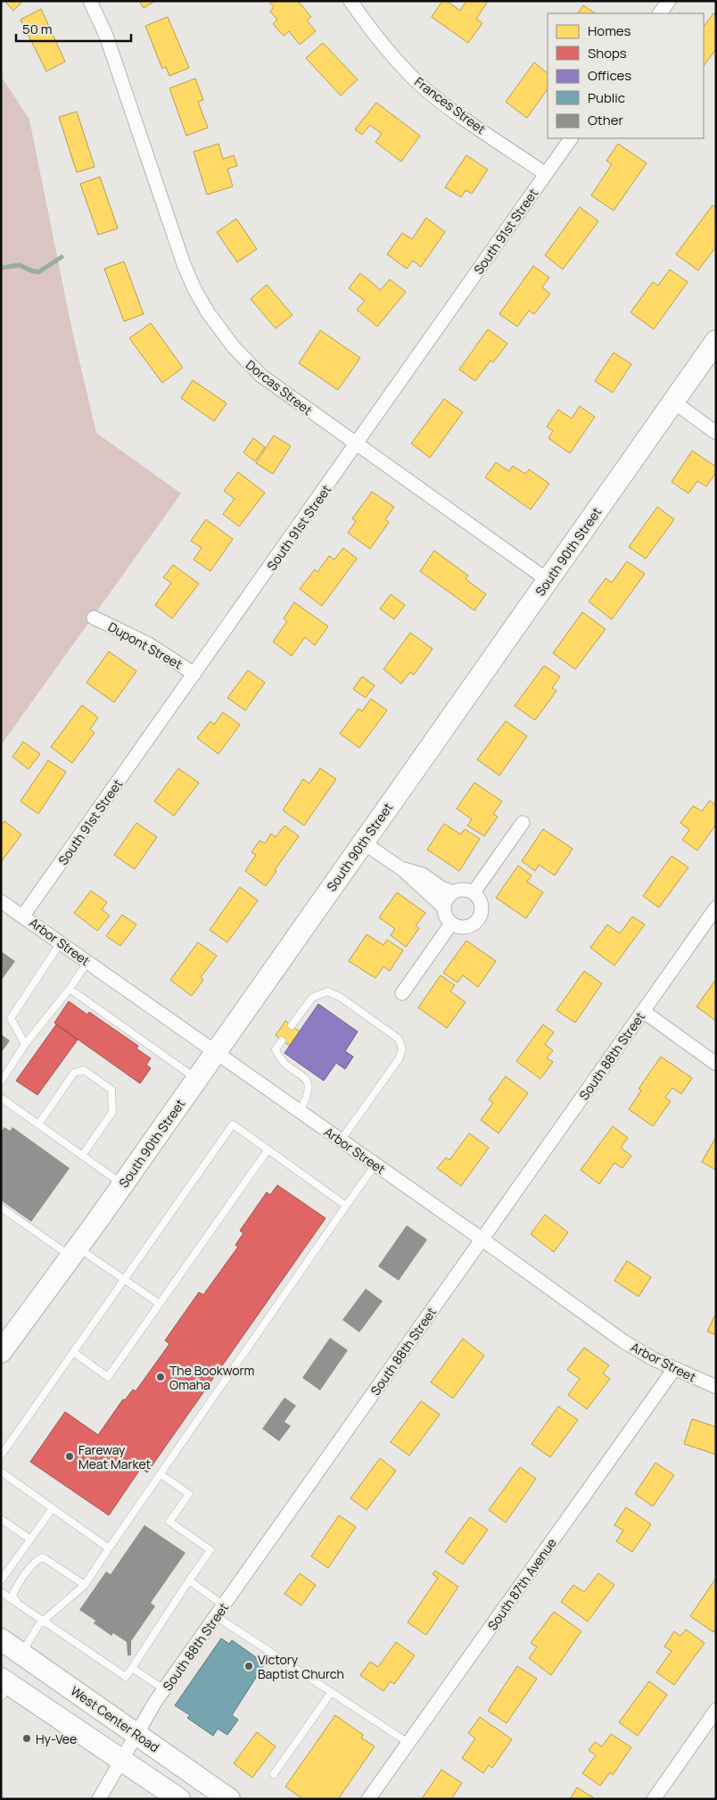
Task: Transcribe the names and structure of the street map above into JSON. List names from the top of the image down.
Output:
{
  "streets": {
    "main road": ["South 90th Street", "West Center Road"],
    "street": [
      "Frances Street",
      "South 91st Street",
      "Dorcas Street",
      "Dupont Street",
      "Arbor Street",
      "South 88th Street",
      "South 87th Avenue"
    ]
  },
  "crossings": [
    ["Frances Street", "South 91st Street"],
    ["South 91st Street", "Dorcas Street"],
    ["South 91st Street", "Dupont Street"],
    ["South 91st Street", "Arbor Street"],
    ["Dorcas Street", "South 90th Street"],
    ["South 90th Street", "Arbor Street"],
    ["Arbor Street", "South 88th Street"],
    ["Arbor Street", "South 87th Avenue"],
    ["South 88th Street", "West Center Road"]
  ],
  "places": [
    "The Bookworm Omaha",
    "Fareway Meat Market",
    "Victory Baptist Church",
    "Hy-Vee"
  ],
  "legend": [
    "Homes",
    "Shops",
    "Offices",
    "Public",
    "Other"
  ],
  "scale_bar": "50 m"
}
